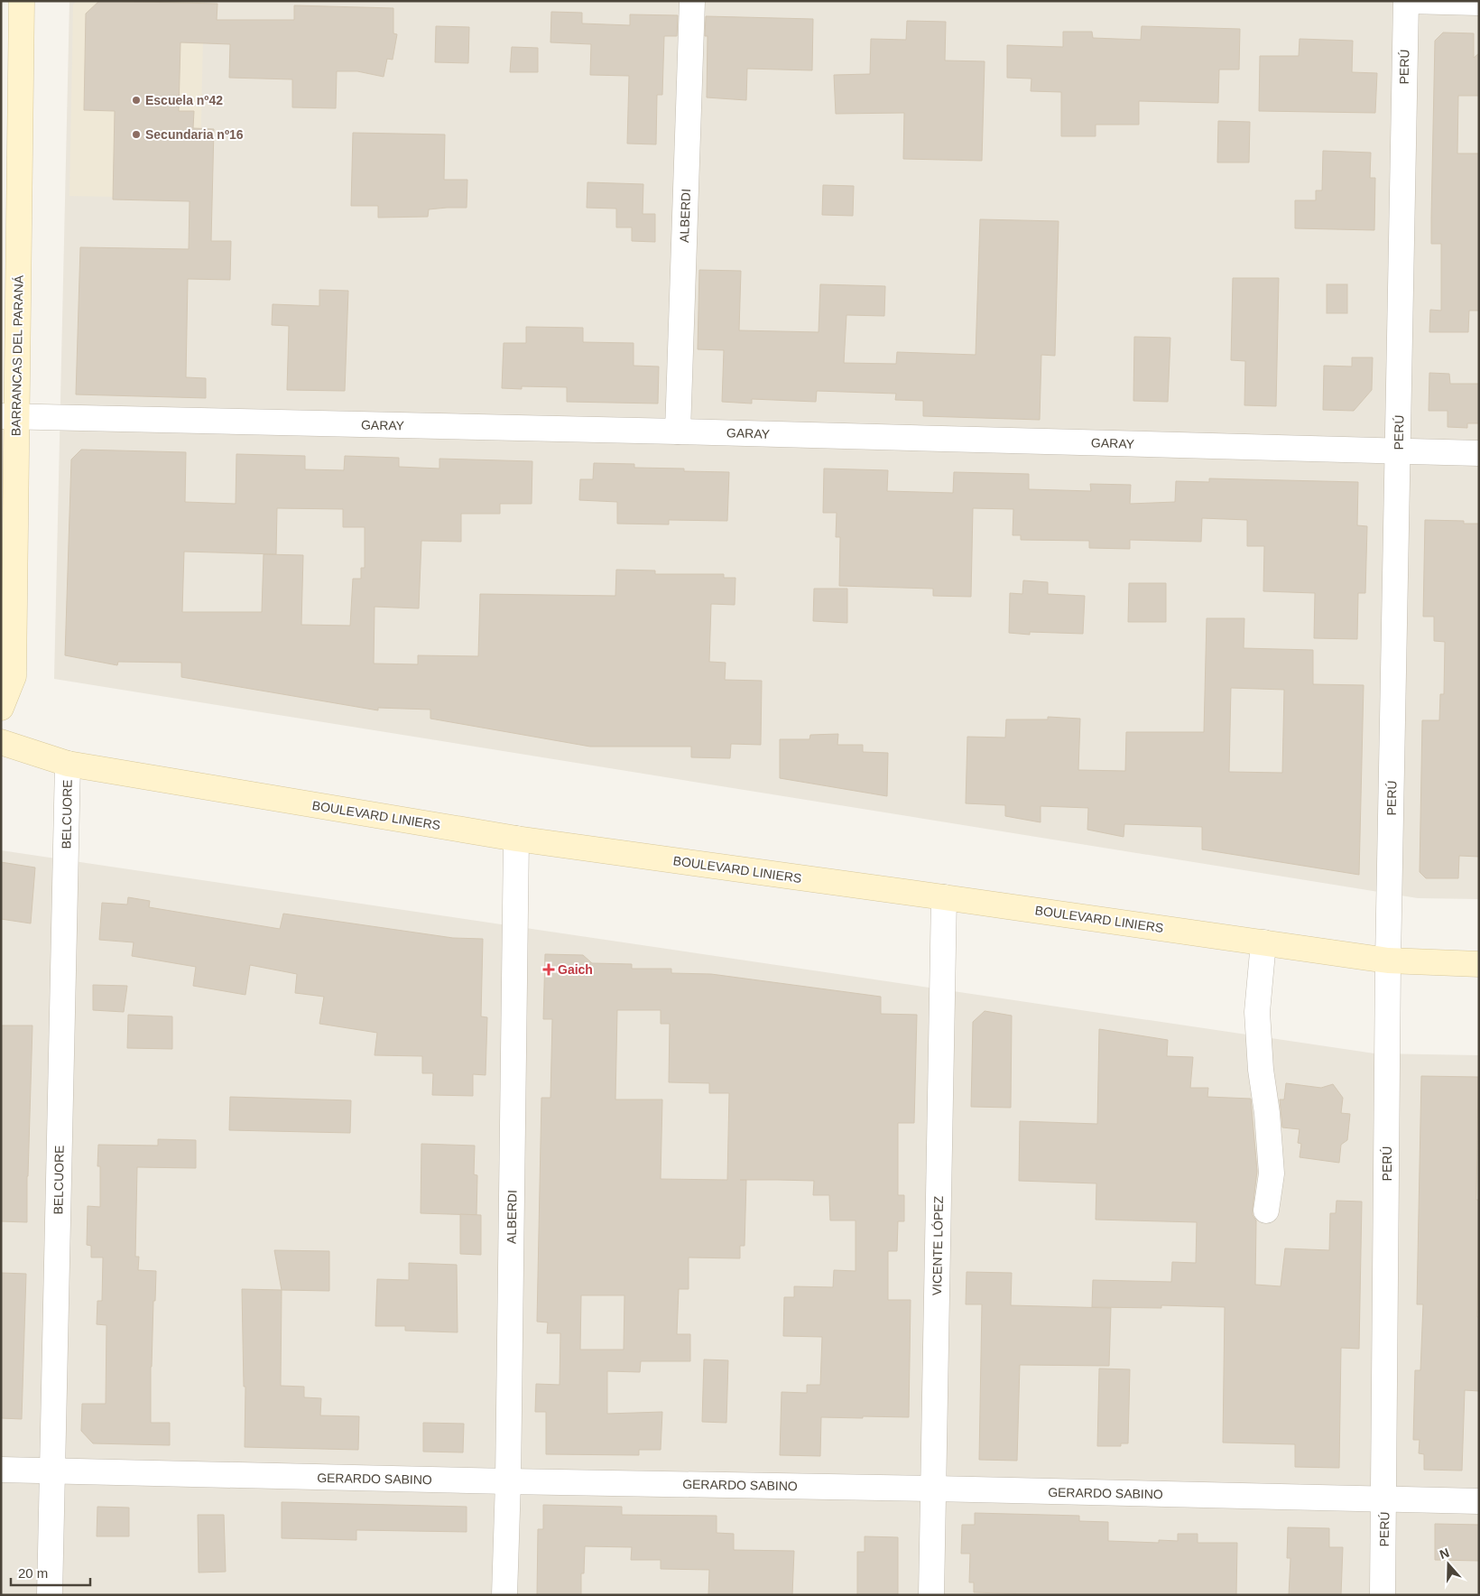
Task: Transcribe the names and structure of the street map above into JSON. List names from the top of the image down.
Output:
{
  "streets": {
    "main road": ["BARRANCAS DEL PARANÁ", "BOULEVARD LINIERS"],
    "street": [
      "PERÚ",
      "ALBERDI",
      "GARAY",
      "BELCUORE",
      "VICENTE LÓPEZ",
      "GERARDO SABINO"
    ]
  },
  "crossings": [
    ["PERÚ", "GARAY"],
    ["PERÚ", "BOULEVARD LINIERS"],
    ["PERÚ", "GERARDO SABINO"],
    ["ALBERDI", "GARAY"],
    ["ALBERDI", "BOULEVARD LINIERS"],
    ["ALBERDI", "GERARDO SABINO"],
    ["BARRANCAS DEL PARANÁ", "GARAY"],
    ["BELCUORE", "BOULEVARD LINIERS"],
    ["BELCUORE", "GERARDO SABINO"],
    ["BOULEVARD LINIERS", "VICENTE LÓPEZ"],
    ["VICENTE LÓPEZ", "GERARDO SABINO"]
  ],
  "places": {
    "other": ["Escuela nº42", "Secundaria nº16"],
    "health": ["Gaich"]
  },
  "scale_bar": "20 m",
  "north": "top"
}
